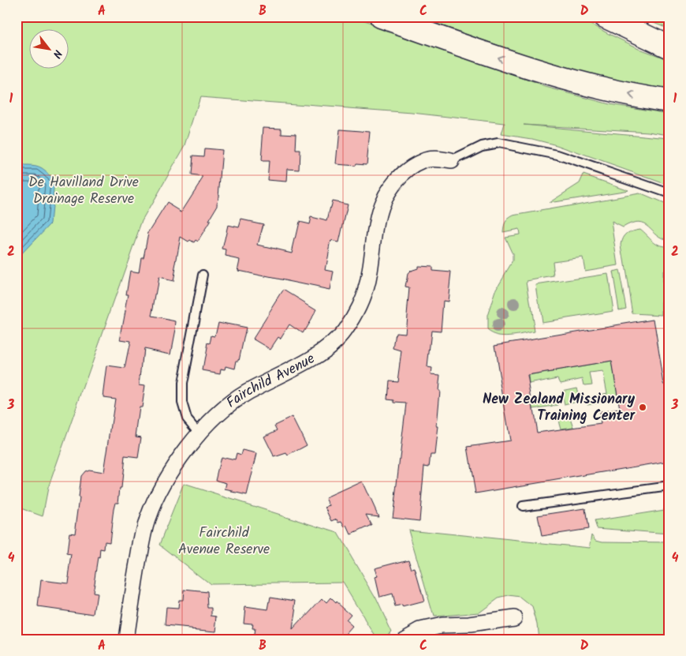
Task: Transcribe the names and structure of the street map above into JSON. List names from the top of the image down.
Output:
{
  "streets": {
    "street": ["Fairchild Avenue"]
  },
  "parks": ["De Havilland Drive Drainage Reserve", "Fairchild Avenue Reserve"],
  "places": ["New Zealand Missionary Training Center"],
  "north": "bottom right",
  "grid": {
    "columns": [
      "A",
      "B",
      "C",
      "D"
    ],
    "rows": [
      "1",
      "2",
      "3",
      "4"
    ]
  }
}
